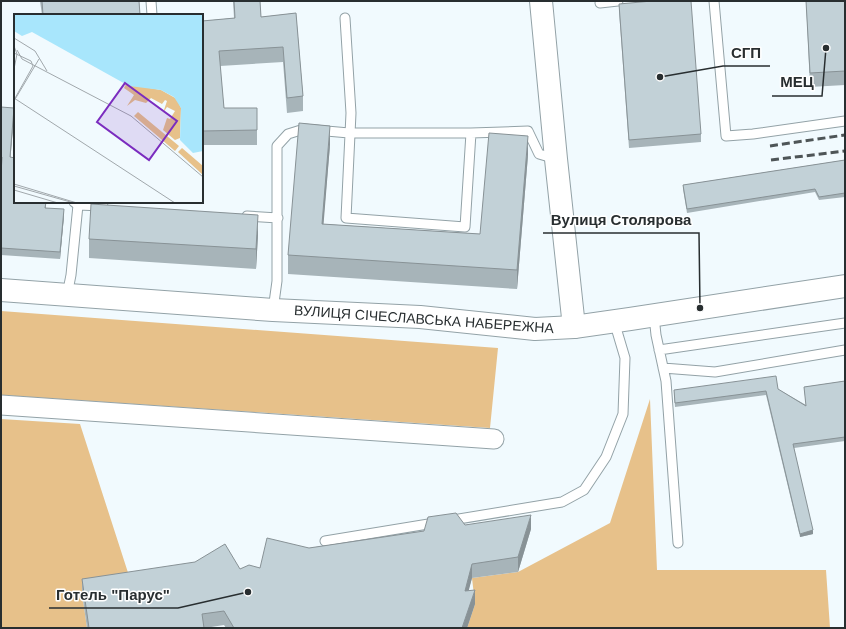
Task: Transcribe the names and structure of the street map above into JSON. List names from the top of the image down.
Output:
{
  "streets": {
    "main road": ["ВУЛИЦЯ СІЧЕСЛАВСЬКА НАБЕРЕЖНА"]
  },
  "places": [
    "МЕЦ",
    "СГП",
    "Вулиця Столярова",
    "Готель \"Парус\""
  ]
}
